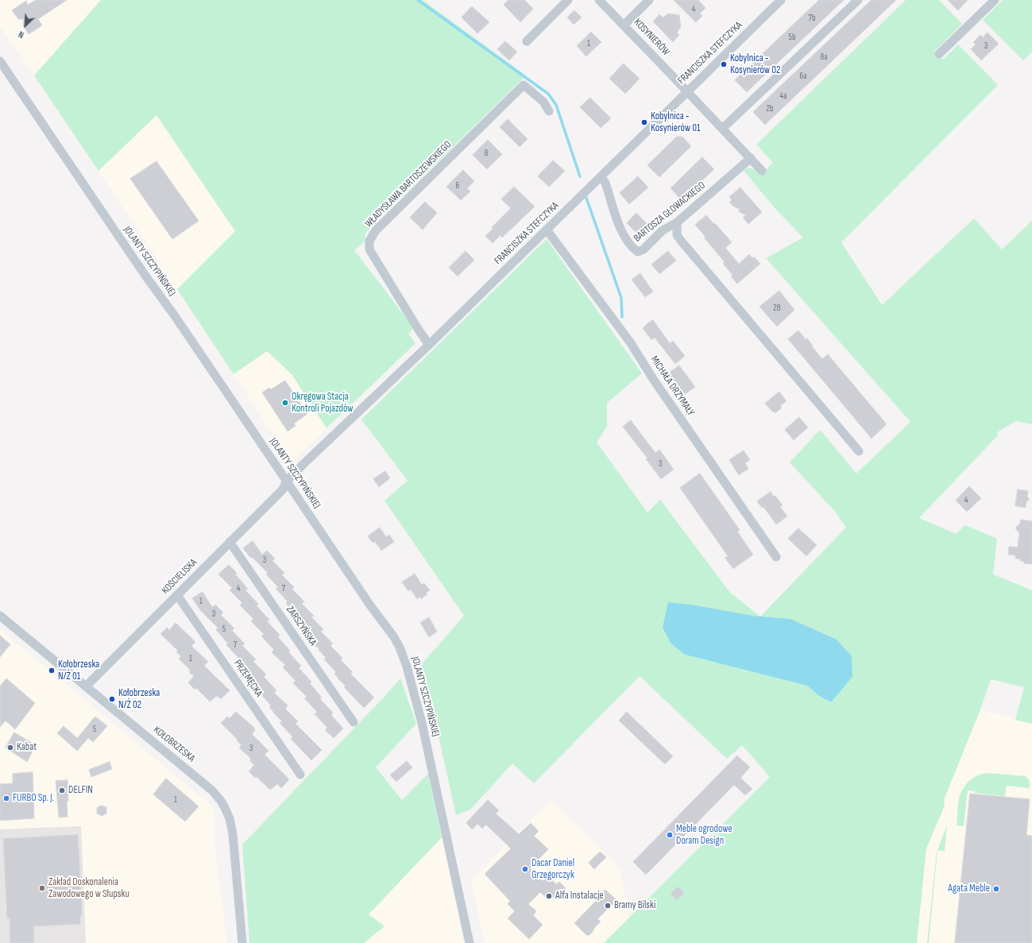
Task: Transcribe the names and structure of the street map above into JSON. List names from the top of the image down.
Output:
{
  "streets": {
    "street": [
      "KOSYNIERÓW",
      "FRANCISZKA STEFCZYKA",
      "WŁADYSŁAWA BARTOSZEWSKIEGO",
      "BARTOSZA GŁOWACKIEGO",
      "JOLANTY SZCZYPIŃSKIEJ",
      "MICHAŁA DRZYMAŁY",
      "KOŚCIELISKA",
      "ZARSZYŃSKA",
      "PRZEMĘCKA",
      "KOŁOBRZESKA"
    ]
  },
  "crossings": [
    ["KOSYNIERÓW", "FRANCISZKA STEFCZYKA"],
    ["FRANCISZKA STEFCZYKA", "WŁADYSŁAWA BARTOSZEWSKIEGO"],
    ["FRANCISZKA STEFCZYKA", "BARTOSZA GŁOWACKIEGO"],
    ["FRANCISZKA STEFCZYKA", "JOLANTY SZCZYPIŃSKIEJ"],
    ["FRANCISZKA STEFCZYKA", "MICHAŁA DRZYMAŁY"],
    ["FRANCISZKA STEFCZYKA", "KOŚCIELISKA"],
    ["JOLANTY SZCZYPIŃSKIEJ", "KOŚCIELISKA"],
    ["KOŚCIELISKA", "ZARSZYŃSKA"],
    ["KOŚCIELISKA", "PRZEMĘCKA"],
    ["KOŚCIELISKA", "KOŁOBRZESKA"]
  ],
  "places": [
    "Kobylnica - Kosynierów 02",
    "Kobylnica - Kosynierów 01",
    "Okręgowa Stacja Kontroli Pojazdów",
    "Kołobrzeska N/Ż 01",
    "Kołobrzeska N/Ż 02",
    "Kabat",
    "DELFIN",
    "FURBO Sp. J.",
    "Meble ogrodowe Doram Design",
    "Dacar Daniel Grzegorczyk",
    "Zakład Doskonalenia Zawodowego w Słupsku",
    "Agata Meble",
    "Alfa Instalacje",
    "Bramy Bilski"
  ],
  "house_numbers": [
    "4",
    "7b",
    "5b",
    "1",
    "3",
    "8a",
    "6a",
    "4a",
    "2b",
    "8",
    "6",
    "28",
    "3",
    "4",
    "3",
    "4",
    "7",
    "1",
    "3",
    "5",
    "7",
    "1",
    "5",
    "3",
    "1"
  ],
  "north": "bottom left"
}
